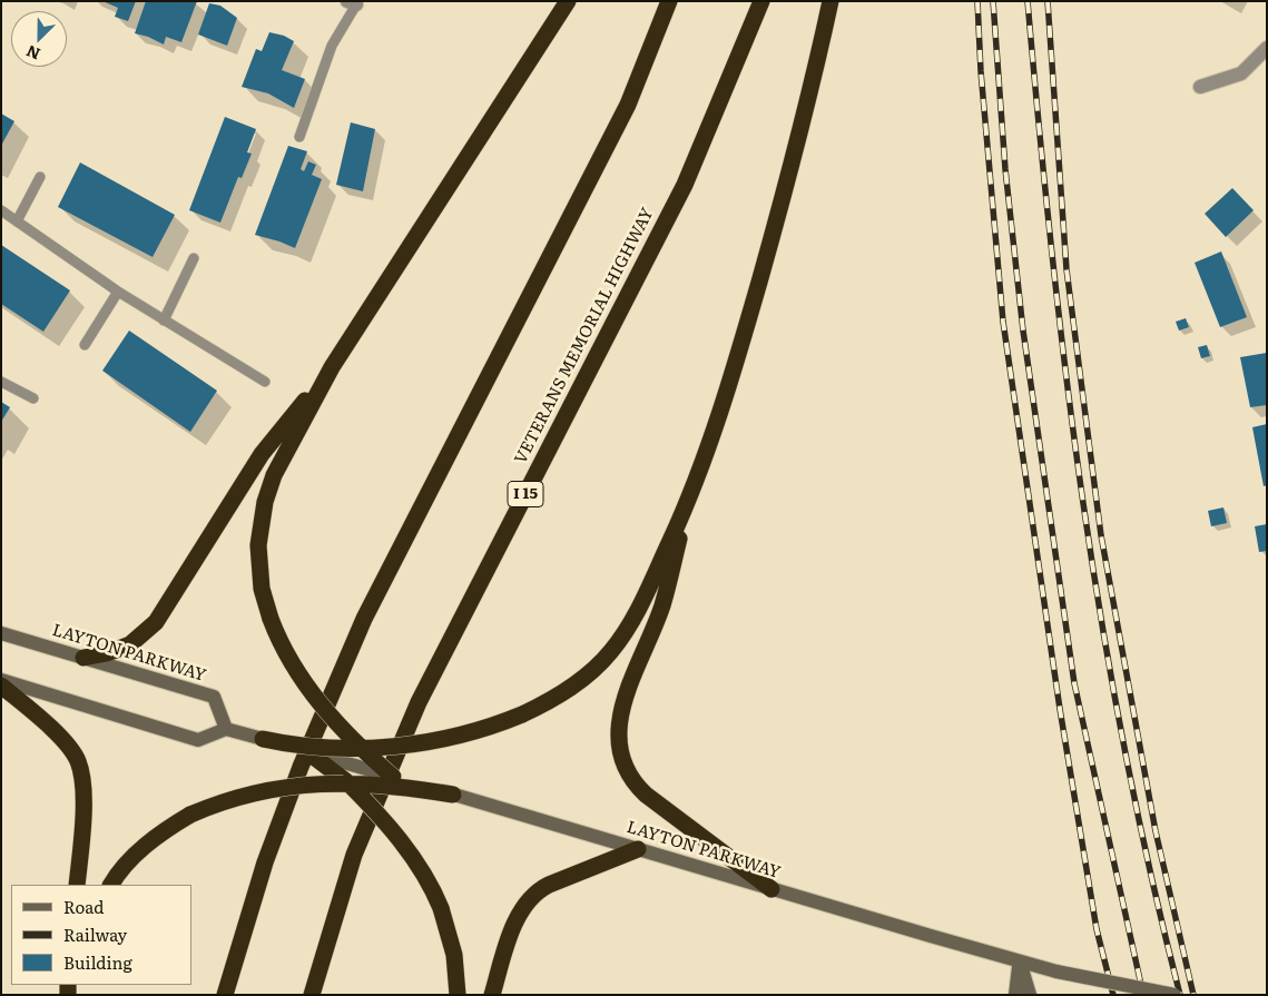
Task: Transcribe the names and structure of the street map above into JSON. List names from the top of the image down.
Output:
{
  "streets": {
    "highway": ["VETERANS MEMORIAL HIGHWAY", "I 15"],
    "main road": ["LAYTON PARKWAY"]
  },
  "legend": ["Road", "Railway", "Building"],
  "north": "bottom left"
}
